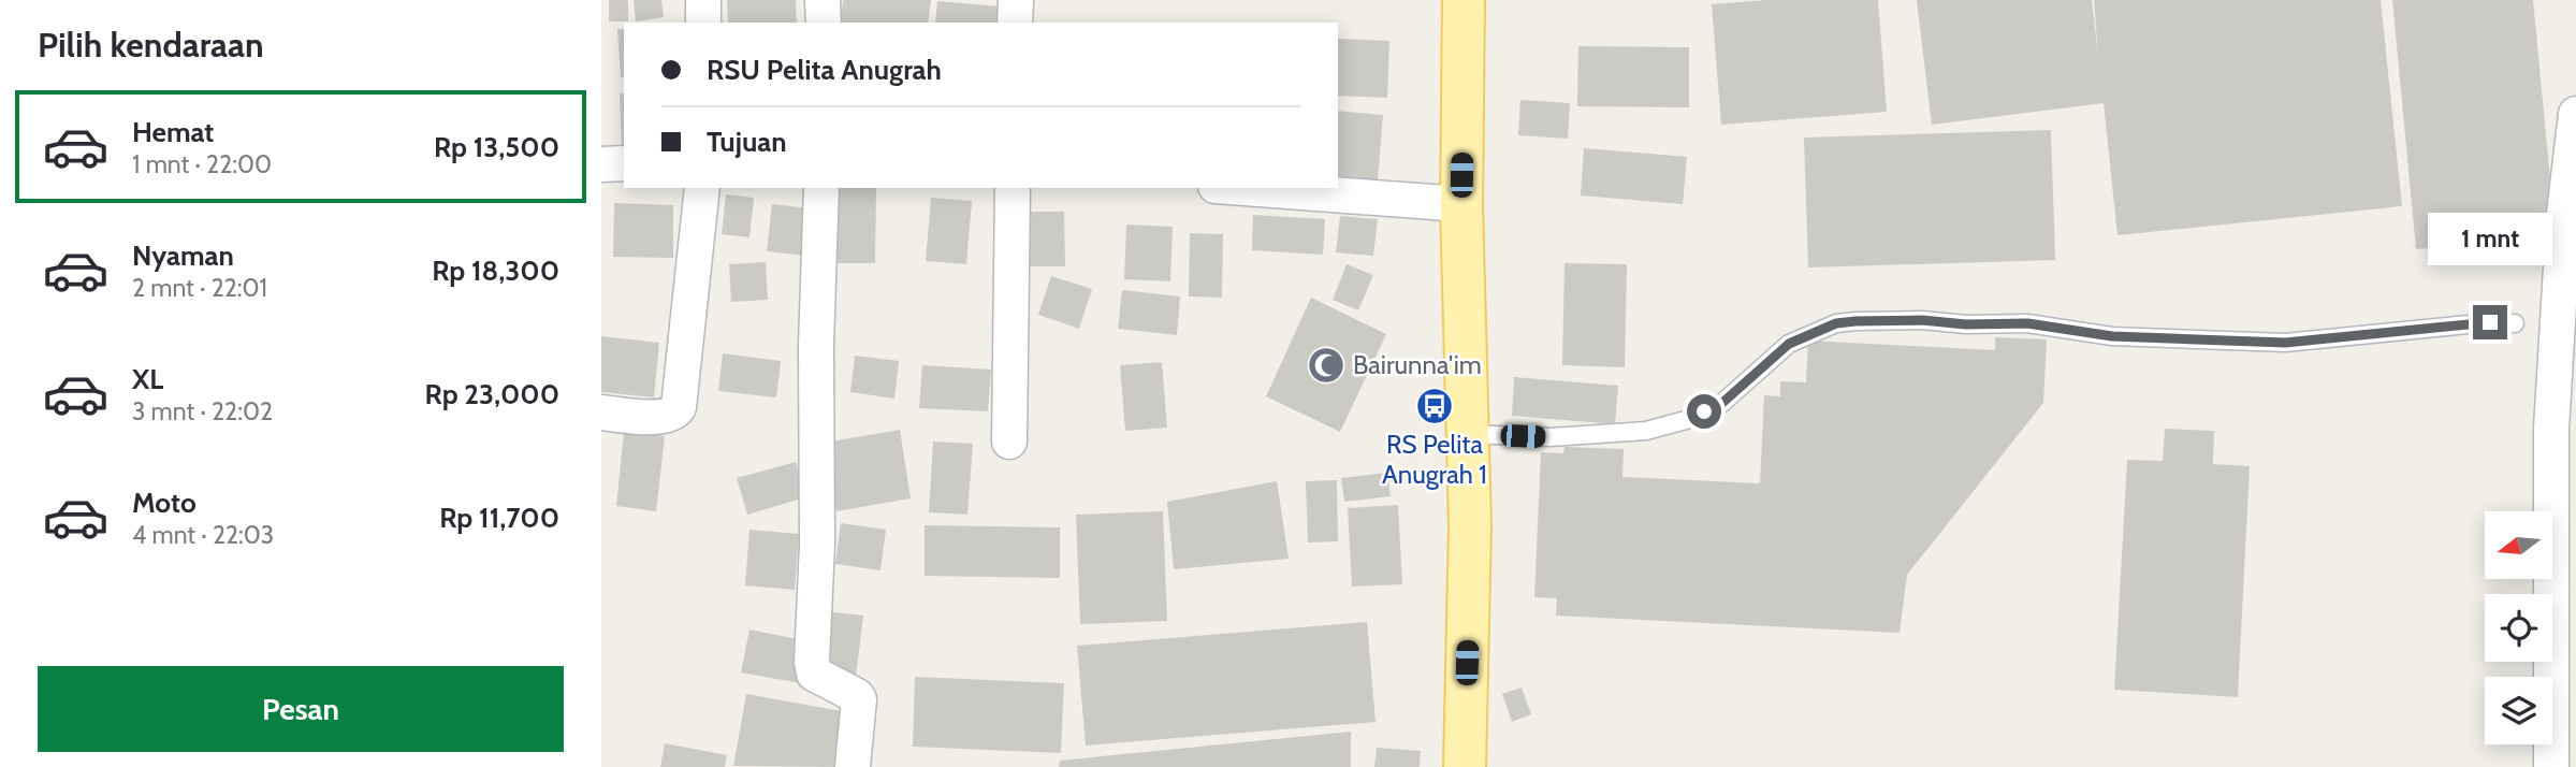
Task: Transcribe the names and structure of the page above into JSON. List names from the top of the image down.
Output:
{
  "places": {
    "mosque": ["Bairunna'im"],
    "bus stop": ["RS Pelita Anugrah 1"]
  },
  "north": "left",
  "page": {
    "heading": "Pilih kendaraan",
    "banner": ["RSU Pelita Anugrah", "Tujuan"],
    "list": [
      {
        "name": "Hemat",
        "note": "1 mnt · 22:00",
        "value": "Rp 13,500"
      },
      {
        "name": "Nyaman",
        "note": "2 mnt · 22:01",
        "value": "Rp 18,300"
      },
      {
        "name": "XL",
        "note": "3 mnt · 22:02",
        "value": "Rp 23,000"
      },
      {
        "name": "Moto",
        "note": "4 mnt · 22:03",
        "value": "Rp 11,700"
      }
    ],
    "bubble": "1 mnt",
    "buttons": "Pesan"
  }
}
